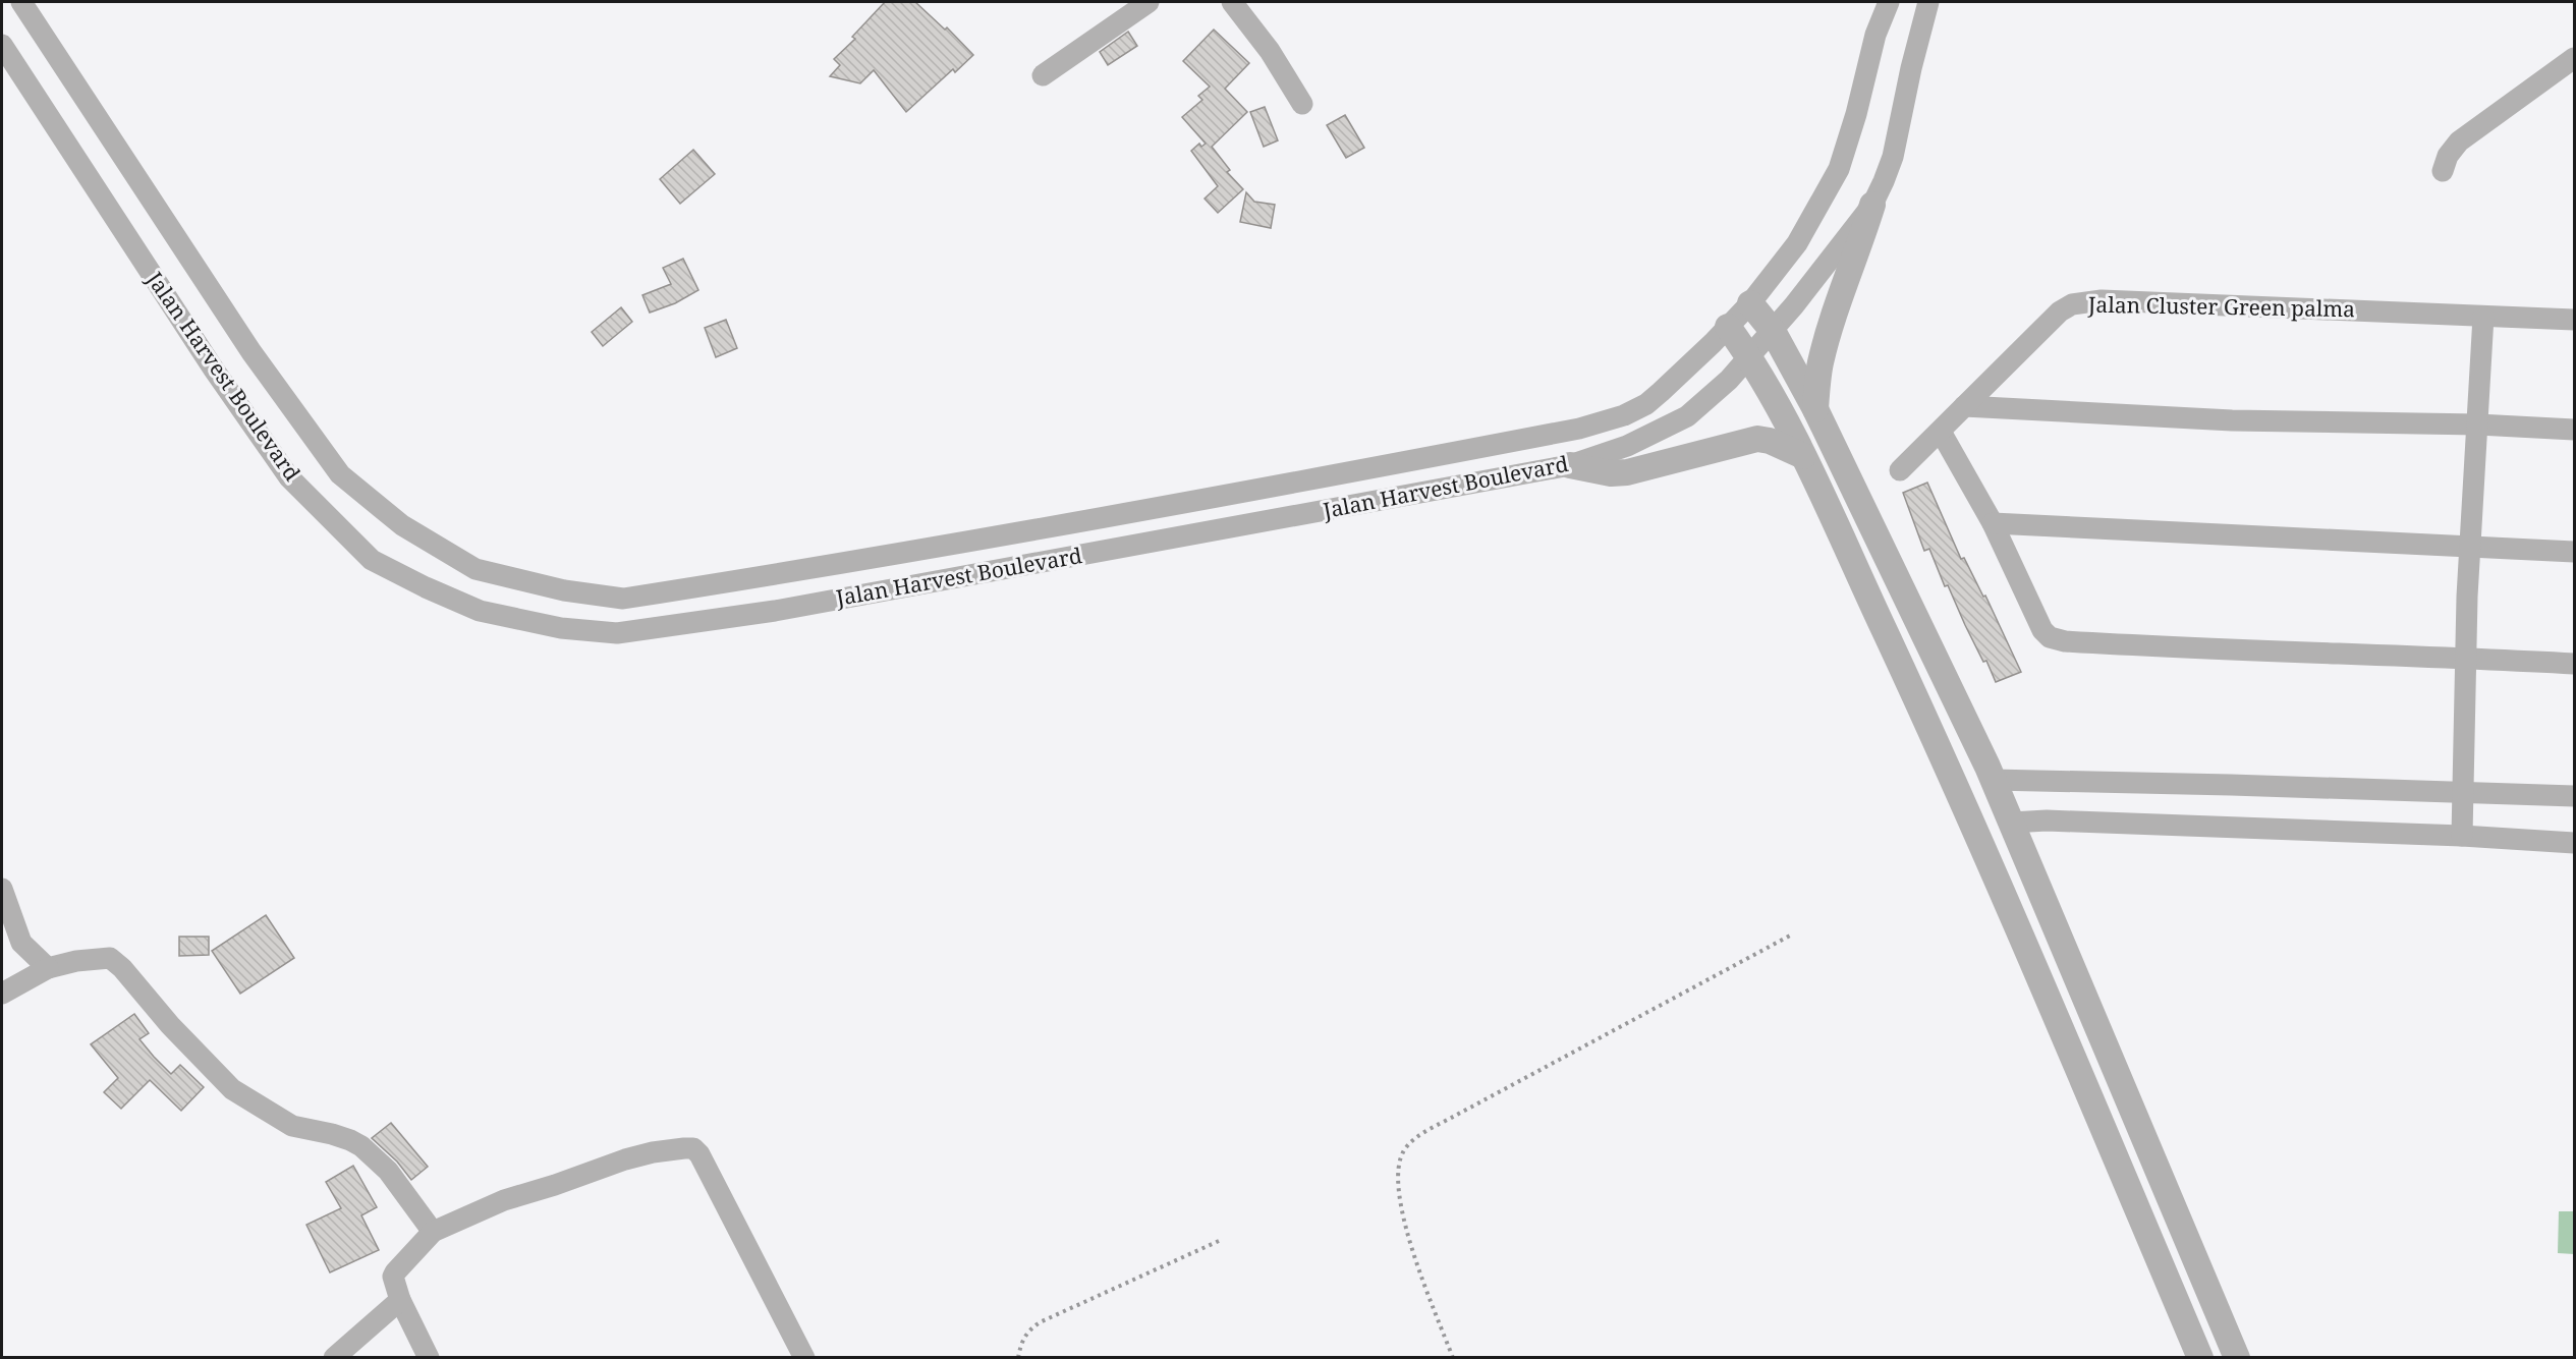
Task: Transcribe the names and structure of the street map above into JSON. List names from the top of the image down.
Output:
{
  "streets": {
    "street": ["Jalan Cluster Green palma", "Jalan Harvest Boulevard"]
  }
}
